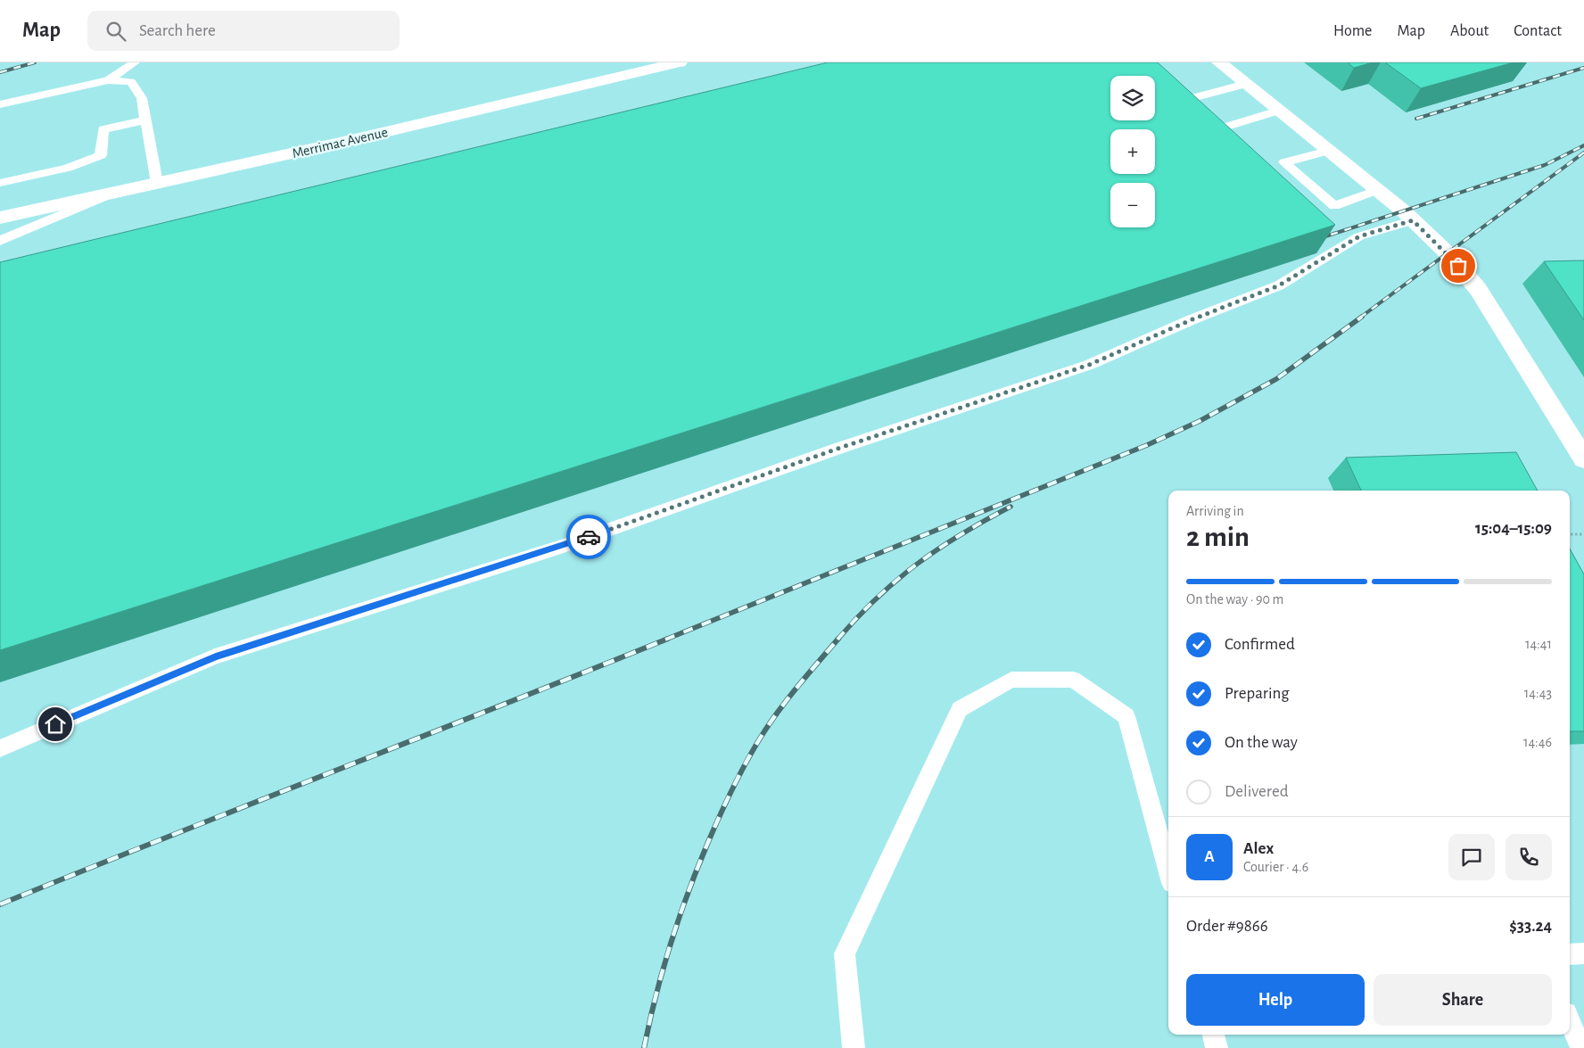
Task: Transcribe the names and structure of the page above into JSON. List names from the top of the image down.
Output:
{
  "streets": {
    "street": ["Merrimac Avenue"]
  },
  "page": {
    "header": "Map",
    "search": "Search here",
    "nav": [
      "Home",
      "Map",
      "About",
      "Contact"
    ],
    "map_buttons": ["+", "−"],
    "heading": ["2 min", "Arriving in", "15:04–15:09"],
    "panel": [
      "Alex",
      "Courier · 4.6",
      "Order #9866",
      "$33.24"
    ],
    "bar": "On the way · 90 m",
    "list": [
      ["Confirmed", "14:41"],
      ["Preparing", "14:43"],
      ["On the way", "14:46"],
      "Delivered"
    ],
    "round": "A",
    "buttons": ["Help", "Share"]
  }
}
